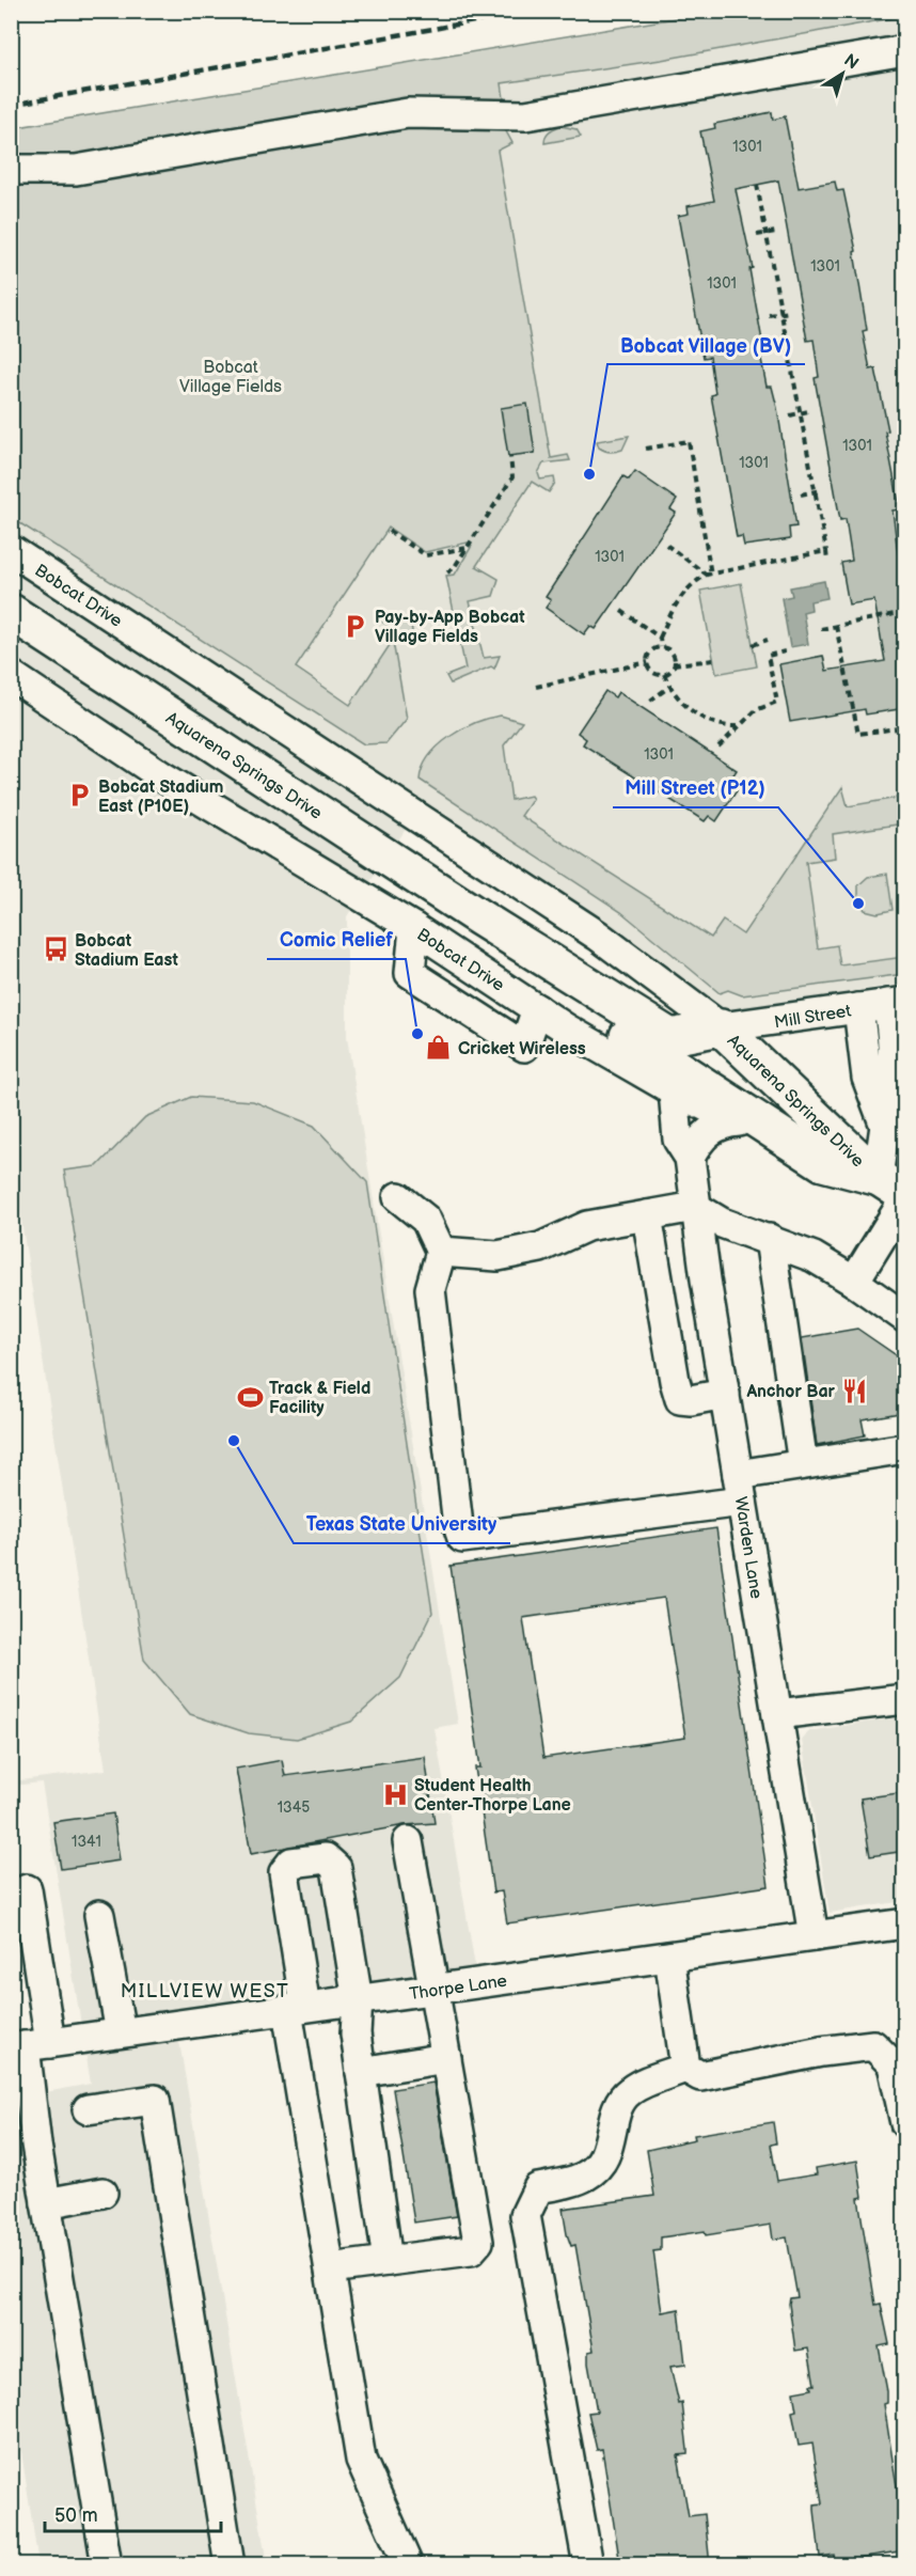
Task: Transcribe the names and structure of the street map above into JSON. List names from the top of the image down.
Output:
{
  "streets": {
    "main road": ["Aquarena Springs Drive"],
    "street": [
      "Bobcat Drive",
      "Mill Street",
      "Warden Lane",
      "Thorpe Lane"
    ]
  },
  "crossings": [
    ["Bobcat Drive", "Aquarena Springs Drive"],
    ["Bobcat Drive", "Mill Street"],
    ["Bobcat Drive", "Warden Lane"],
    ["Aquarena Springs Drive", "Mill Street"],
    ["Warden Lane", "Thorpe Lane"]
  ],
  "districts": ["MILLVIEW WEST"],
  "parks": ["Bobcat Village Fields"],
  "places": {
    "other": [
      "Bobcat Village (BV)",
      "Mill Street (P12)",
      "Comic Relief",
      "Texas State University"
    ],
    "parking": ["Pay-by-App Bobcat Village Fields", "Bobcat Stadium East (P10E)"],
    "bus stop": ["Bobcat Stadium East"],
    "shop": ["Cricket Wireless"],
    "restaurant": ["Anchor Bar"],
    "sports": ["Track & Field Facility"],
    "hospital": ["Student Health Center-Thorpe Lane"]
  },
  "house_numbers": [
    "1301",
    "1301",
    "1301",
    "1301",
    "1301",
    "1301",
    "1301",
    "1345",
    "1341"
  ],
  "scale_bar": "50 m",
  "north": "top right"
}
